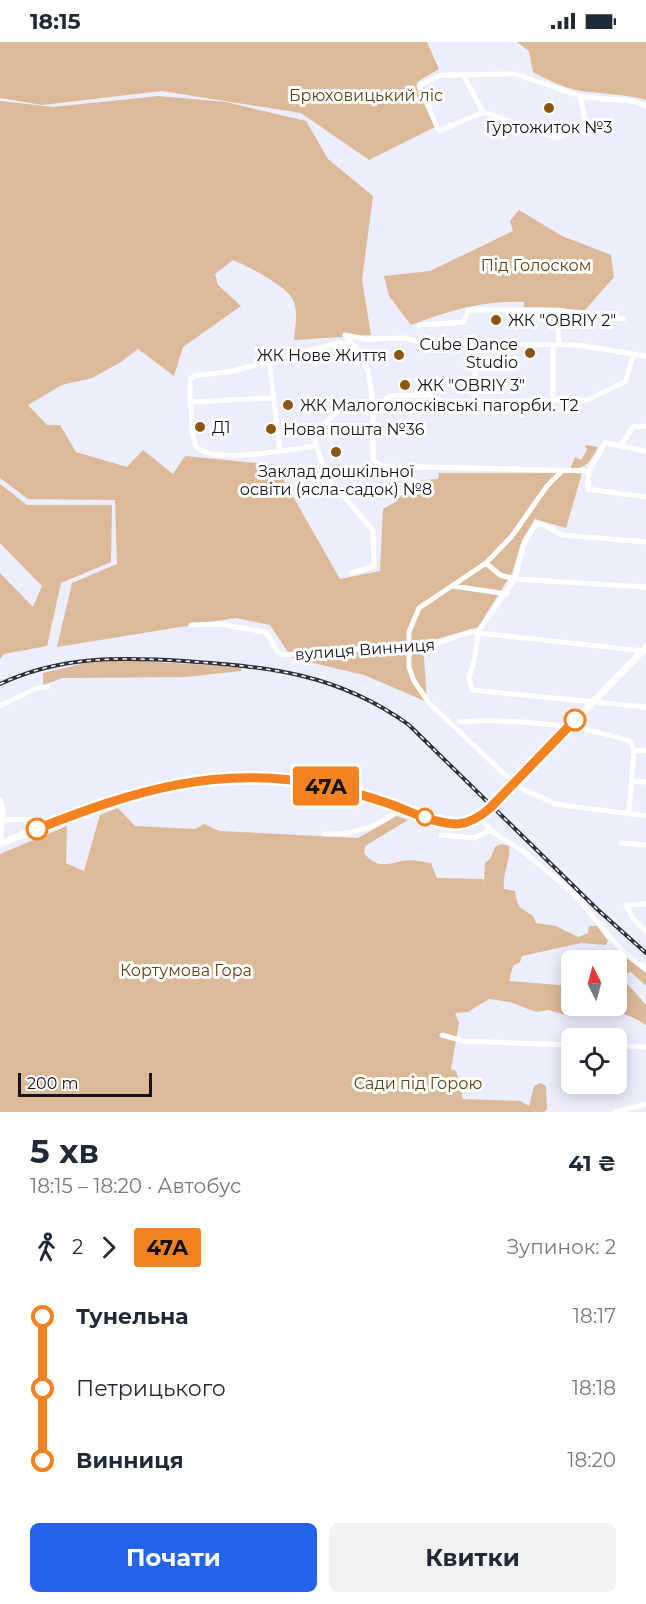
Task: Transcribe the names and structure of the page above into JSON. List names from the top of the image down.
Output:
{
  "streets": {
    "street": ["вулиця Винниця"]
  },
  "parks": [
    "Брюховицький ліс",
    "Під Голоском",
    "Кортумова Гора",
    "Сади під Горою"
  ],
  "places": [
    "Гуртожиток №3",
    "ЖК \"OBRIY 2\"",
    "Cube Dance Studio",
    "ЖК Нове Життя",
    "ЖК \"OBRIY 3\"",
    "ЖК Малоголосківські пагорби. Т2",
    "Д1",
    "Нова пошта №36",
    "Заклад дошкільної освіти (ясла-садок) №8"
  ],
  "lines": ["bus line 47А"],
  "scale_bar": "200 m",
  "north": "top",
  "page": {
    "status": "18:15",
    "on_map": "47А",
    "scale": "200 m",
    "heading": ["5 хв", "18:15 – 18:20 · Автобус", "41 ₴"],
    "legs": ["2", "47А", "Зупинок: 2"],
    "list": [
      {
        "name": "Тунельна",
        "value": "18:17"
      },
      {
        "name": "Петрицького",
        "value": "18:18"
      },
      {
        "name": "Винниця",
        "value": "18:20"
      }
    ],
    "buttons": ["Почати", "Квитки"]
  }
}
